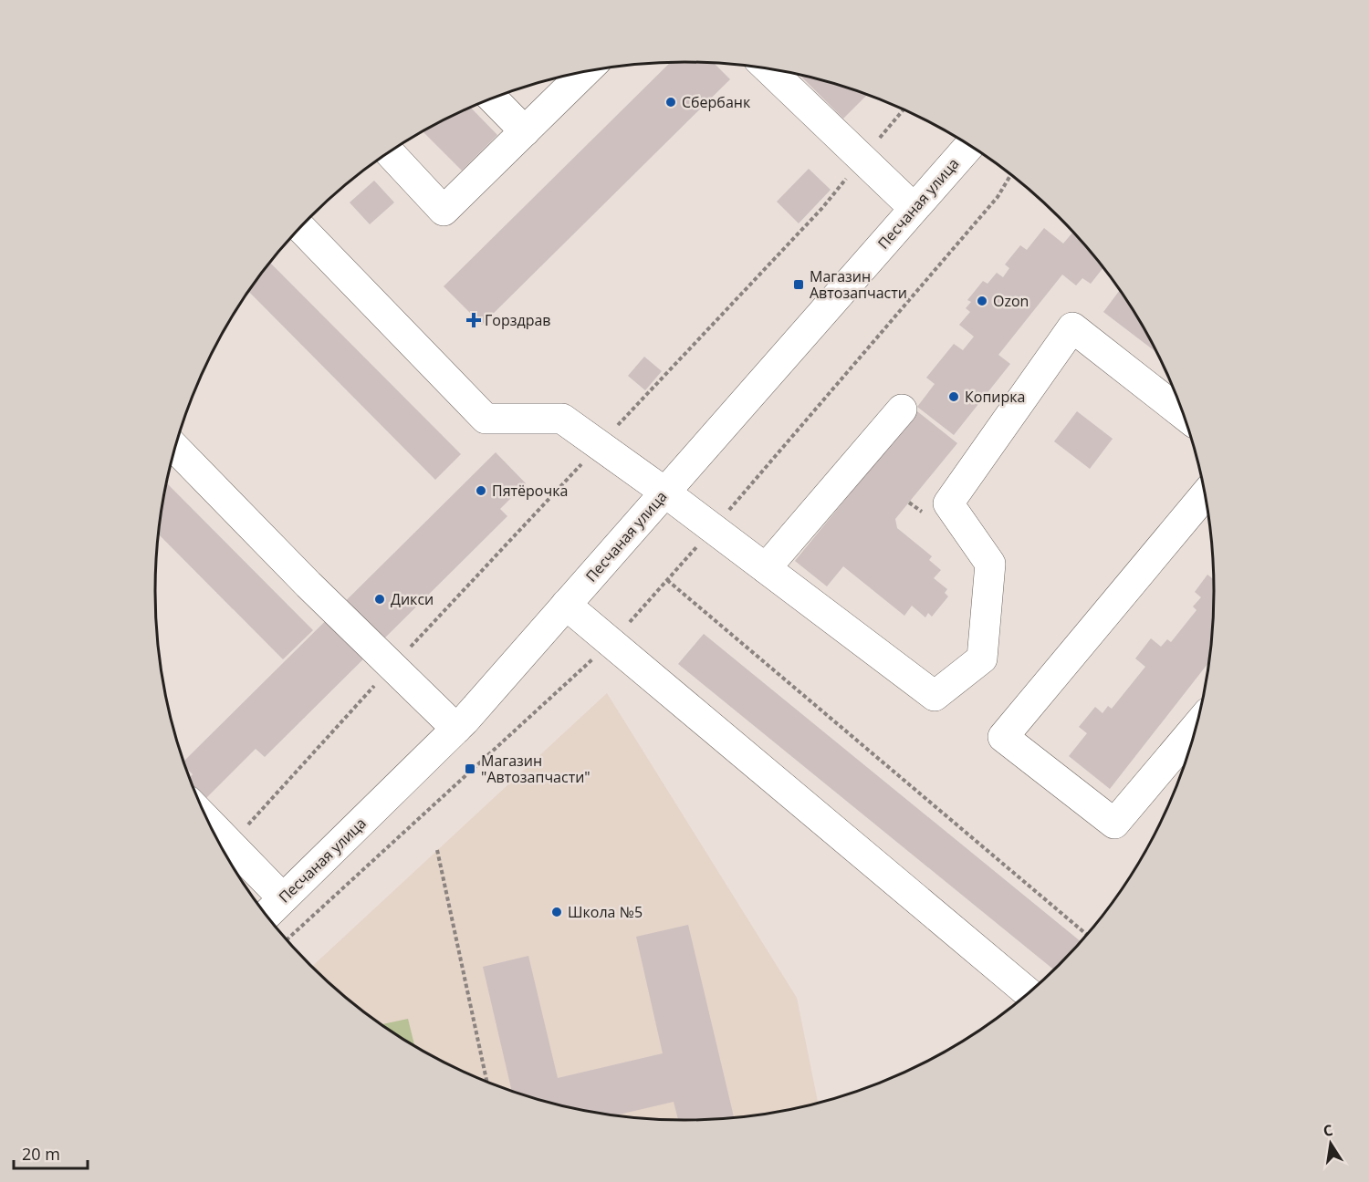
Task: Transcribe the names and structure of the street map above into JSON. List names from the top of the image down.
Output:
{
  "streets": {
    "street": ["Песчаная улица"]
  },
  "places": {
    "other": [
      "Сбербанк",
      "Ozon",
      "Копирка",
      "Пятёрочка",
      "Дикси",
      "Школа №5"
    ],
    "transit": ["Магазин Автозапчасти", "Магазин \"Автозапчасти\""],
    "health": ["Горздрав"]
  },
  "scale_bar": "20 m",
  "north": "top"
}
